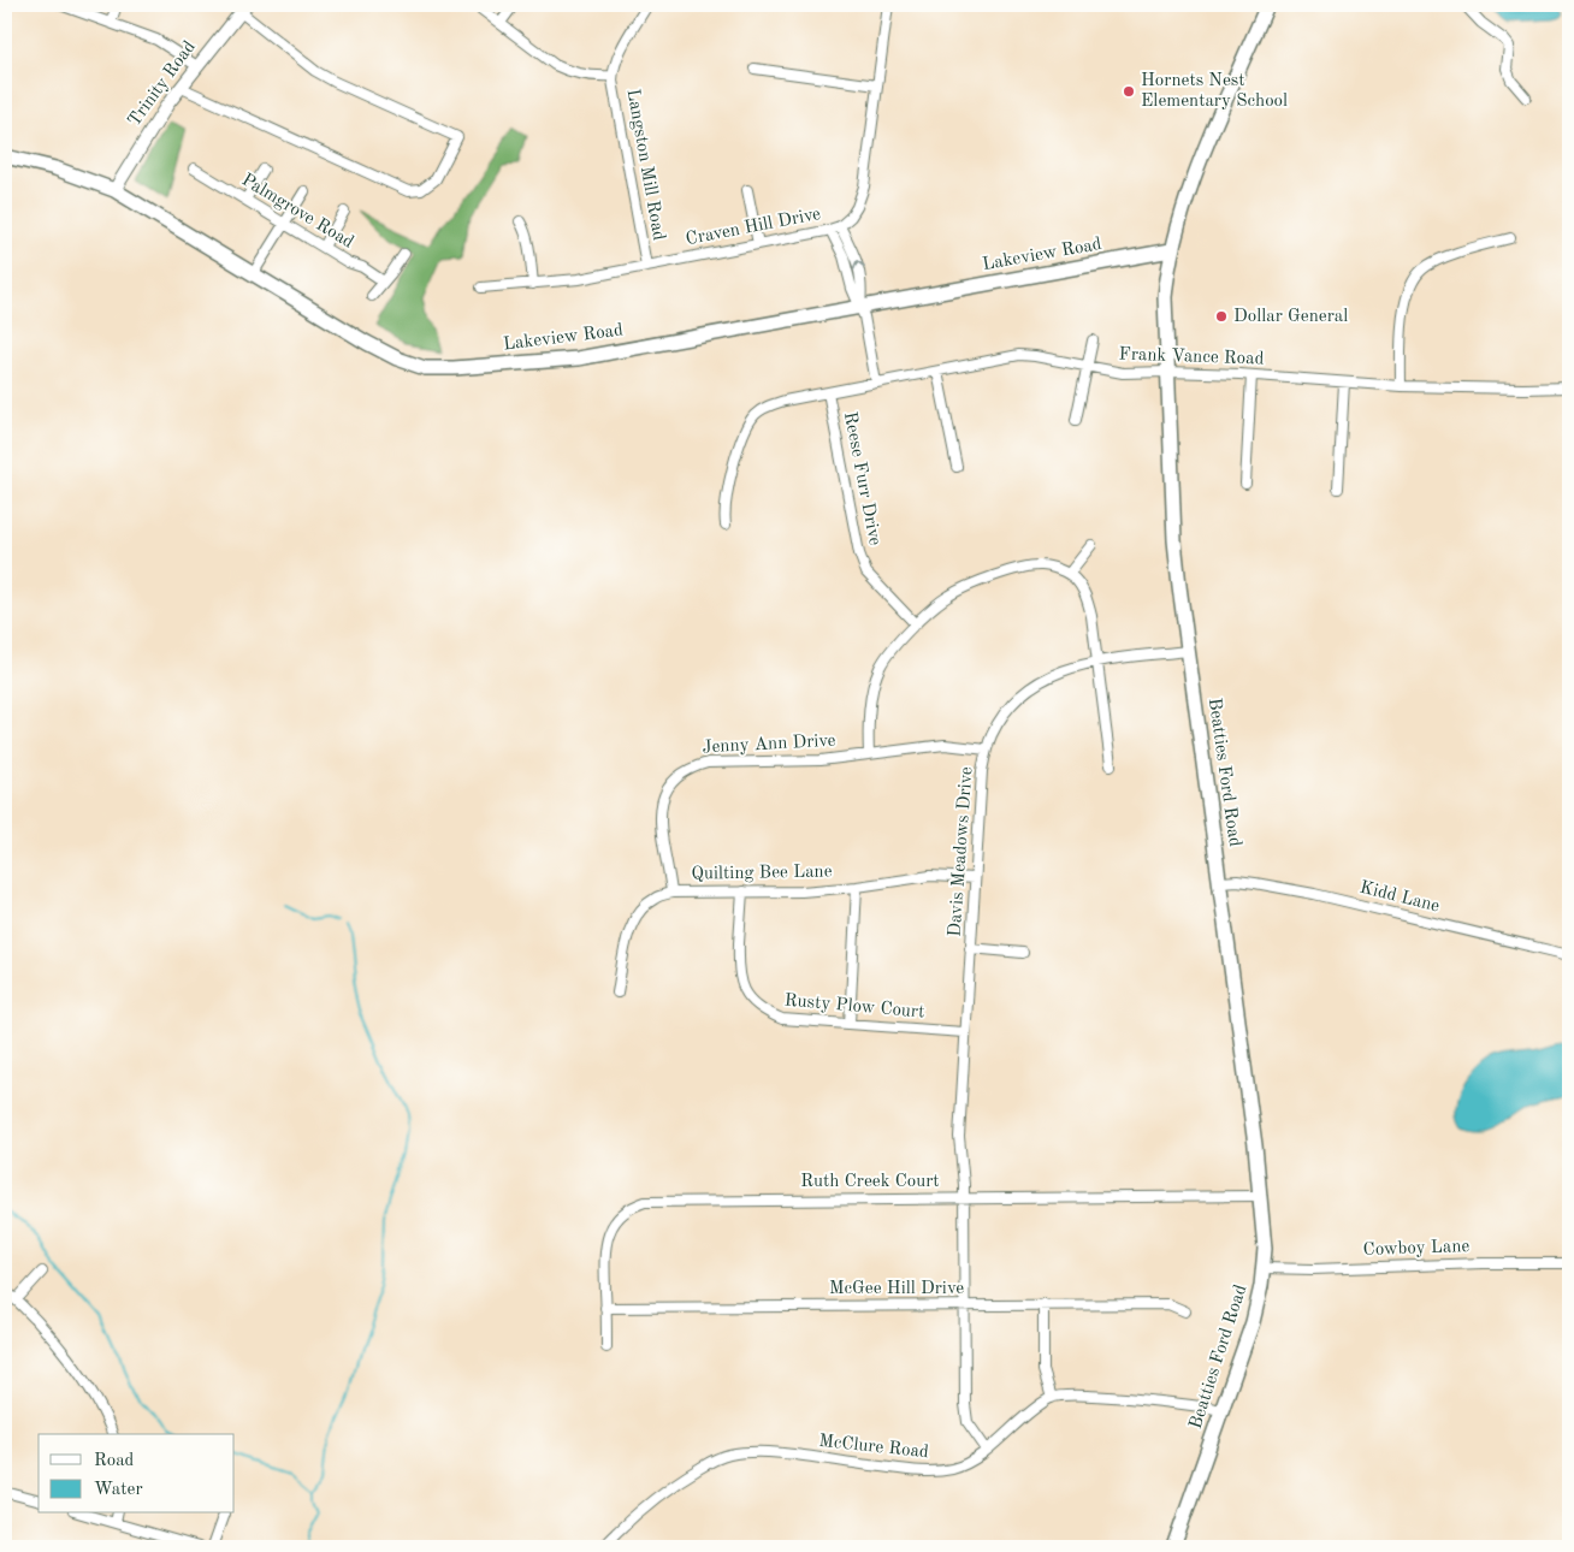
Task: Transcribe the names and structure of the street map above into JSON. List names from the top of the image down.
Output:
{
  "streets": {
    "main road": ["Lakeview Road", "Beatties Ford Road"],
    "street": [
      "Trinity Road",
      "Langston Mill Road",
      "Palmgrove Road",
      "Craven Hill Drive",
      "Frank Vance Road",
      "Reese Furr Drive",
      "Jenny Ann Drive",
      "Davis Meadows Drive",
      "Quilting Bee Lane",
      "Kidd Lane",
      "Rusty Plow Court",
      "Ruth Creek Court",
      "Cowboy Lane",
      "McGee Hill Drive",
      "McClure Road"
    ]
  },
  "crossings": [
    ["Trinity Road", "Lakeview Road"],
    ["Langston Mill Road", "Craven Hill Drive"],
    ["Lakeview Road", "Beatties Ford Road"],
    ["Frank Vance Road", "Reese Furr Drive"],
    ["Frank Vance Road", "Beatties Ford Road"],
    ["Jenny Ann Drive", "Davis Meadows Drive"],
    ["Jenny Ann Drive", "Quilting Bee Lane"],
    ["Beatties Ford Road", "Davis Meadows Drive"],
    ["Beatties Ford Road", "Kidd Lane"],
    ["Beatties Ford Road", "Ruth Creek Court"],
    ["Beatties Ford Road", "Cowboy Lane"],
    ["Davis Meadows Drive", "Quilting Bee Lane"],
    ["Davis Meadows Drive", "Rusty Plow Court"],
    ["Davis Meadows Drive", "Ruth Creek Court"],
    ["Davis Meadows Drive", "McGee Hill Drive"],
    ["Davis Meadows Drive", "McClure Road"],
    ["Quilting Bee Lane", "Rusty Plow Court"],
    ["Ruth Creek Court", "McGee Hill Drive"]
  ],
  "places": ["Hornets Nest Elementary School", "Dollar General"],
  "legend": ["Road", "Water"]
}
